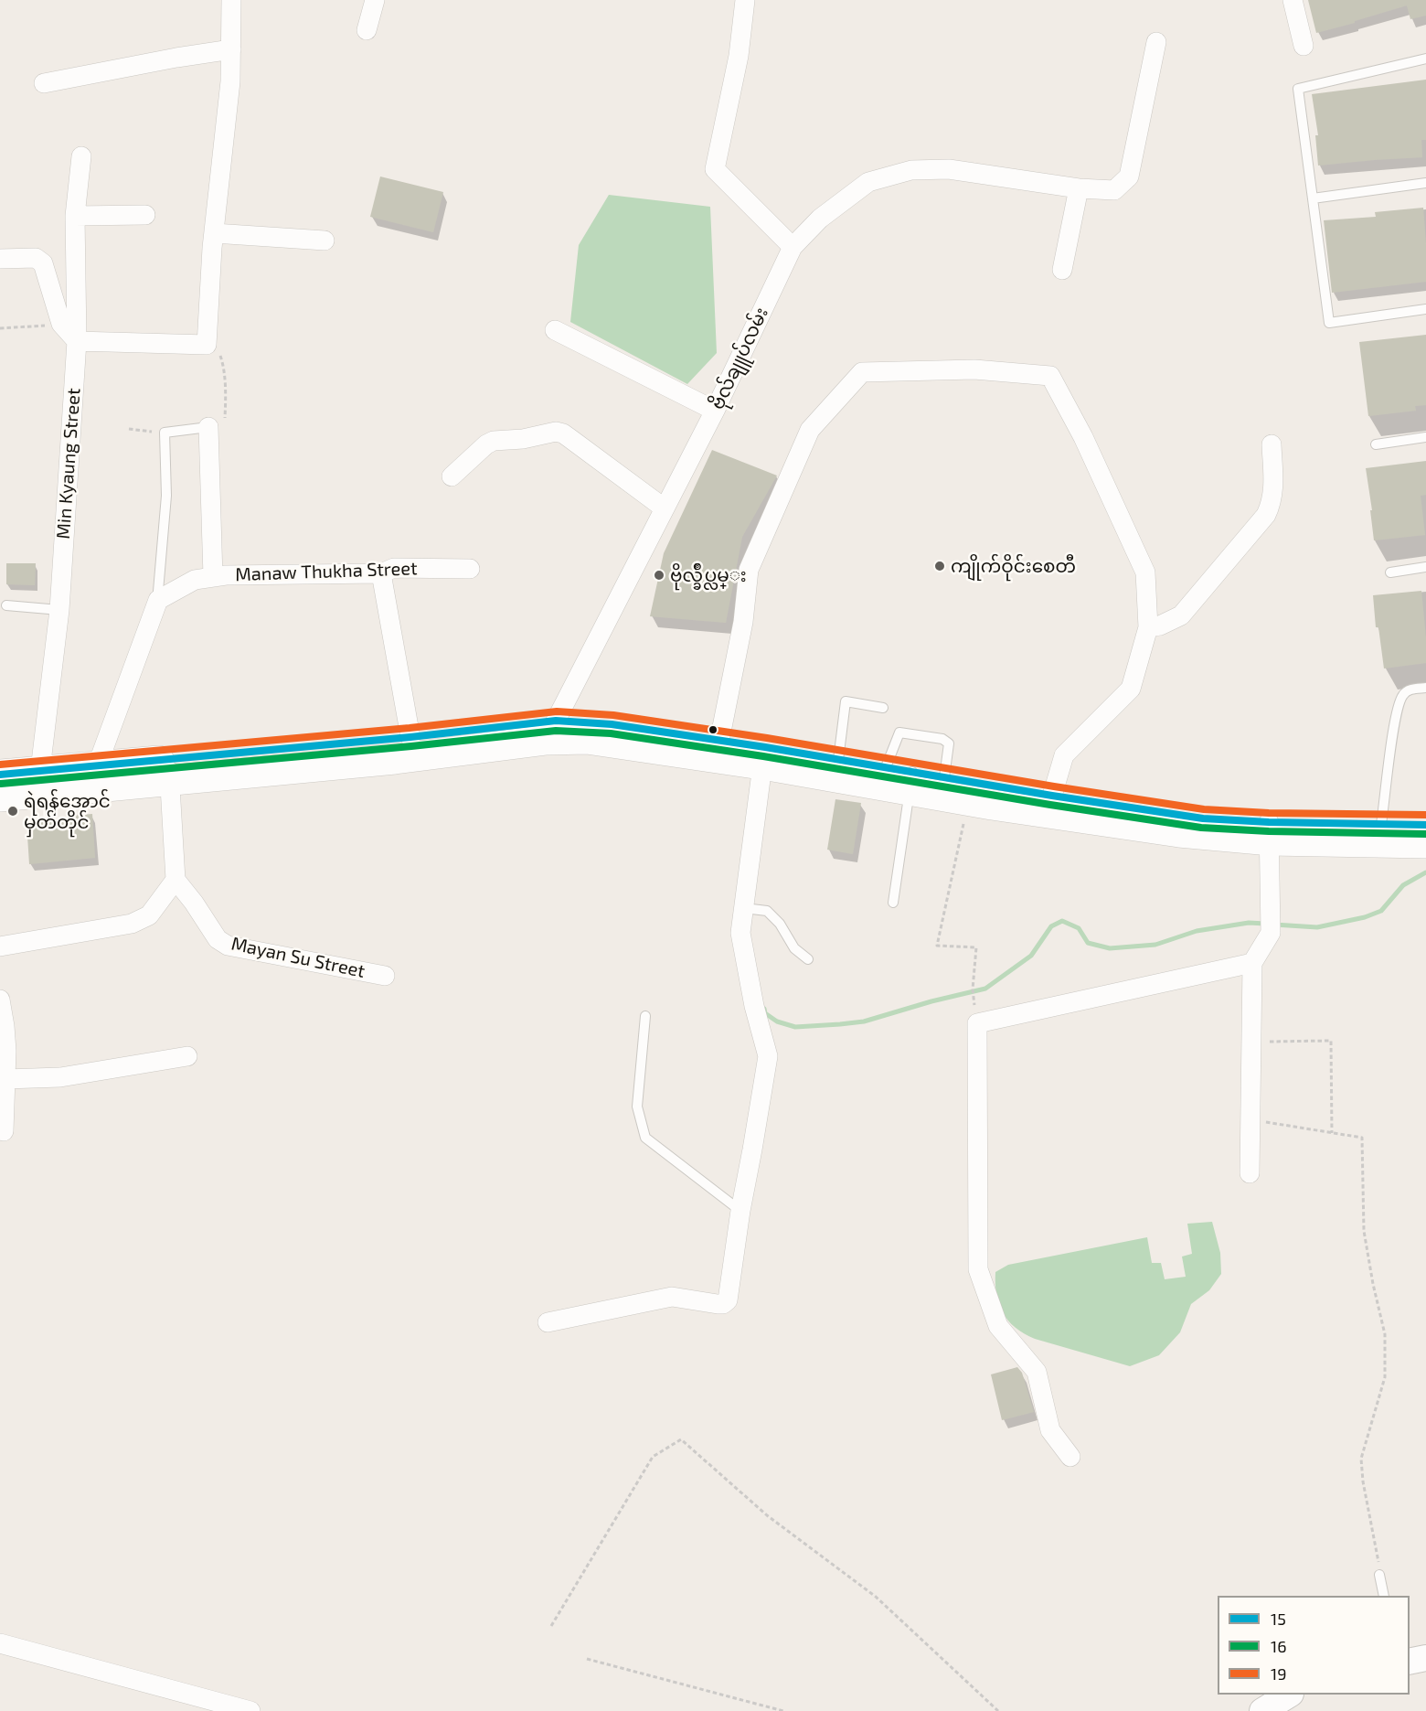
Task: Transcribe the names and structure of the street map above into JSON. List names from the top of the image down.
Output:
{
  "streets": {
    "street": [
      "ဗိုလ်ချူပ်လမ်း",
      "Min Kyaung Street",
      "Manaw Thukha Street",
      "Mayan Su Street"
    ]
  },
  "places": ["ကျိုက်ဝိုင်းစေတီ", "ဗိုလ္ခ်ဳပ္လမ္း", "ရဲရန်အောင် မှတ်တိုင်"],
  "lines": ["transit line 19", "transit line 15", "transit line 16"],
  "legend": ["15", "16", "19"]
}
